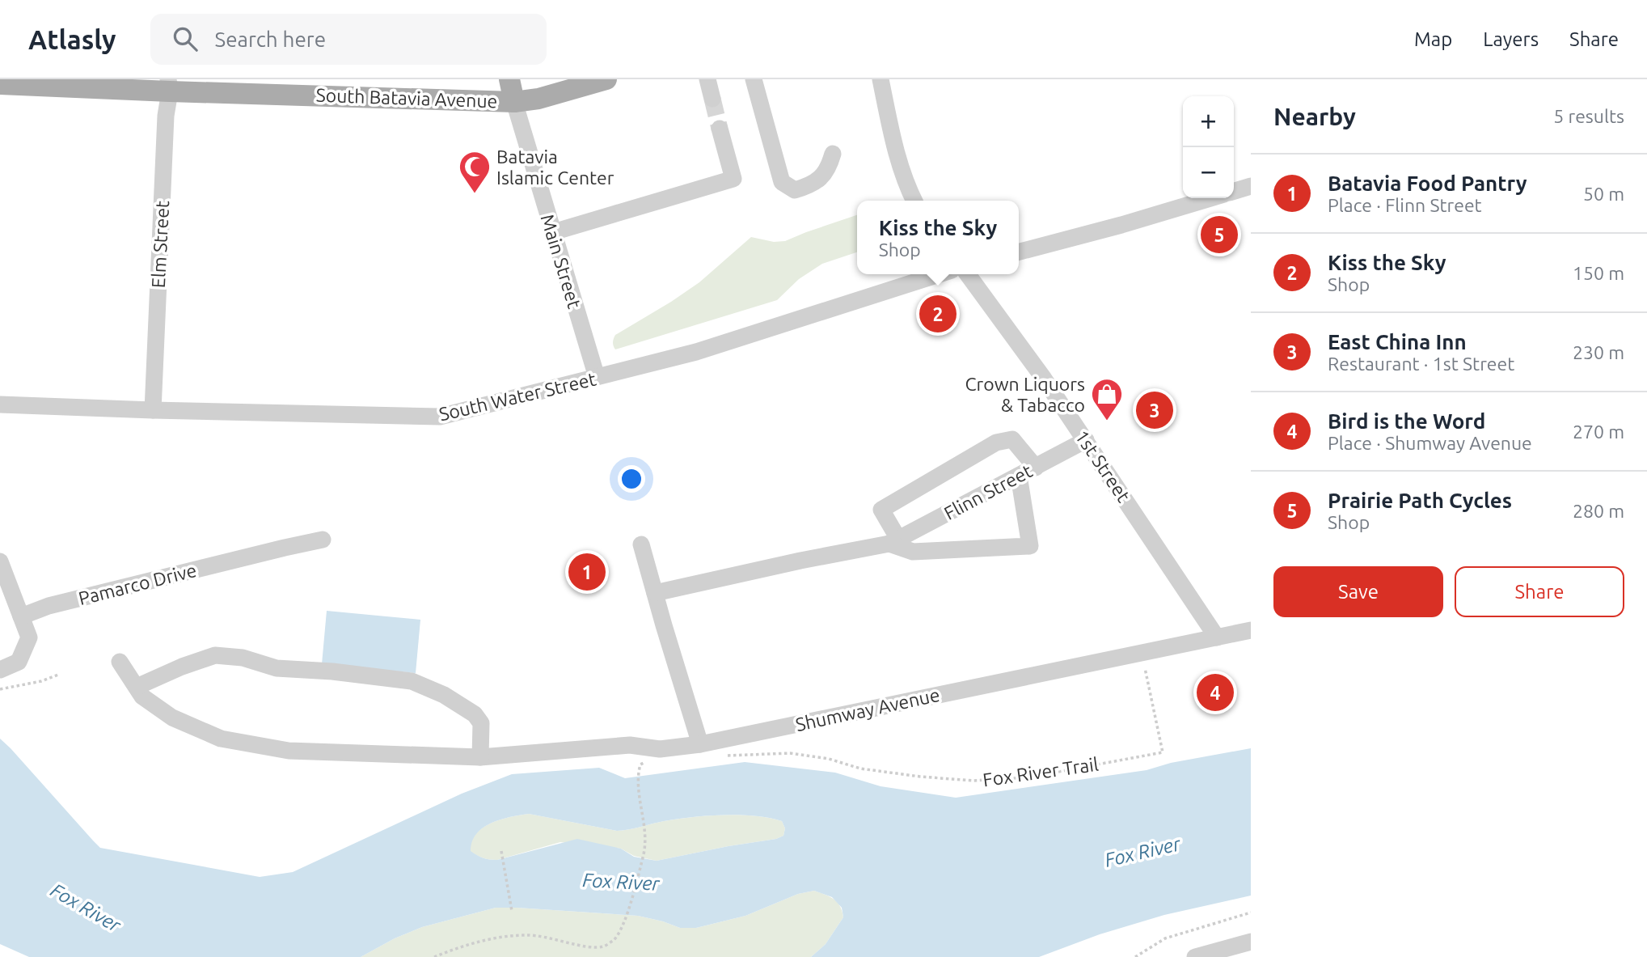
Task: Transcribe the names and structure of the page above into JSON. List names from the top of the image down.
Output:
{
  "streets": {
    "main road": ["South Batavia Avenue", "Main Street"],
    "street": [
      "Elm Street",
      "South Water Street",
      "1st Street",
      "Flinn Street",
      "Pamarco Drive",
      "Shumway Avenue"
    ],
    "path": ["Fox River Trail"]
  },
  "crossings": [
    ["South Batavia Avenue", "Elm Street"],
    ["South Batavia Avenue", "Main Street"],
    ["Elm Street", "South Water Street"],
    ["Main Street", "South Water Street"],
    ["1st Street", "Flinn Street"],
    ["1st Street", "Shumway Avenue"]
  ],
  "water": ["Fox River"],
  "places": {
    "mosque": ["Batavia Islamic Center"],
    "shop": ["Crown Liquors & Tabacco"]
  },
  "page": {
    "header": "Atlasly",
    "search": "Search here",
    "nav": ["Map", "Layers", "Share"],
    "heading": ["Nearby", "5 results"],
    "map_buttons": ["+", "−"],
    "list": [
      {
        "mark": "1",
        "name": "Batavia Food Pantry",
        "note": "Place · Flinn Street",
        "value": "50 m"
      },
      {
        "mark": "2",
        "name": "Kiss the Sky",
        "note": "Shop",
        "value": "150 m"
      },
      {
        "mark": "3",
        "name": "East China Inn",
        "note": "Restaurant · 1st Street",
        "value": "230 m"
      },
      {
        "mark": "4",
        "name": "Bird is the Word",
        "note": "Place · Shumway Avenue",
        "value": "270 m"
      },
      {
        "mark": "5",
        "name": "Prairie Path Cycles",
        "note": "Shop",
        "value": "280 m"
      }
    ],
    "popup": ["Kiss the Sky", "Shop"],
    "pins": [
      "5",
      "2",
      "3",
      "1",
      "4"
    ],
    "buttons": ["Save", "Share"]
  }
}
